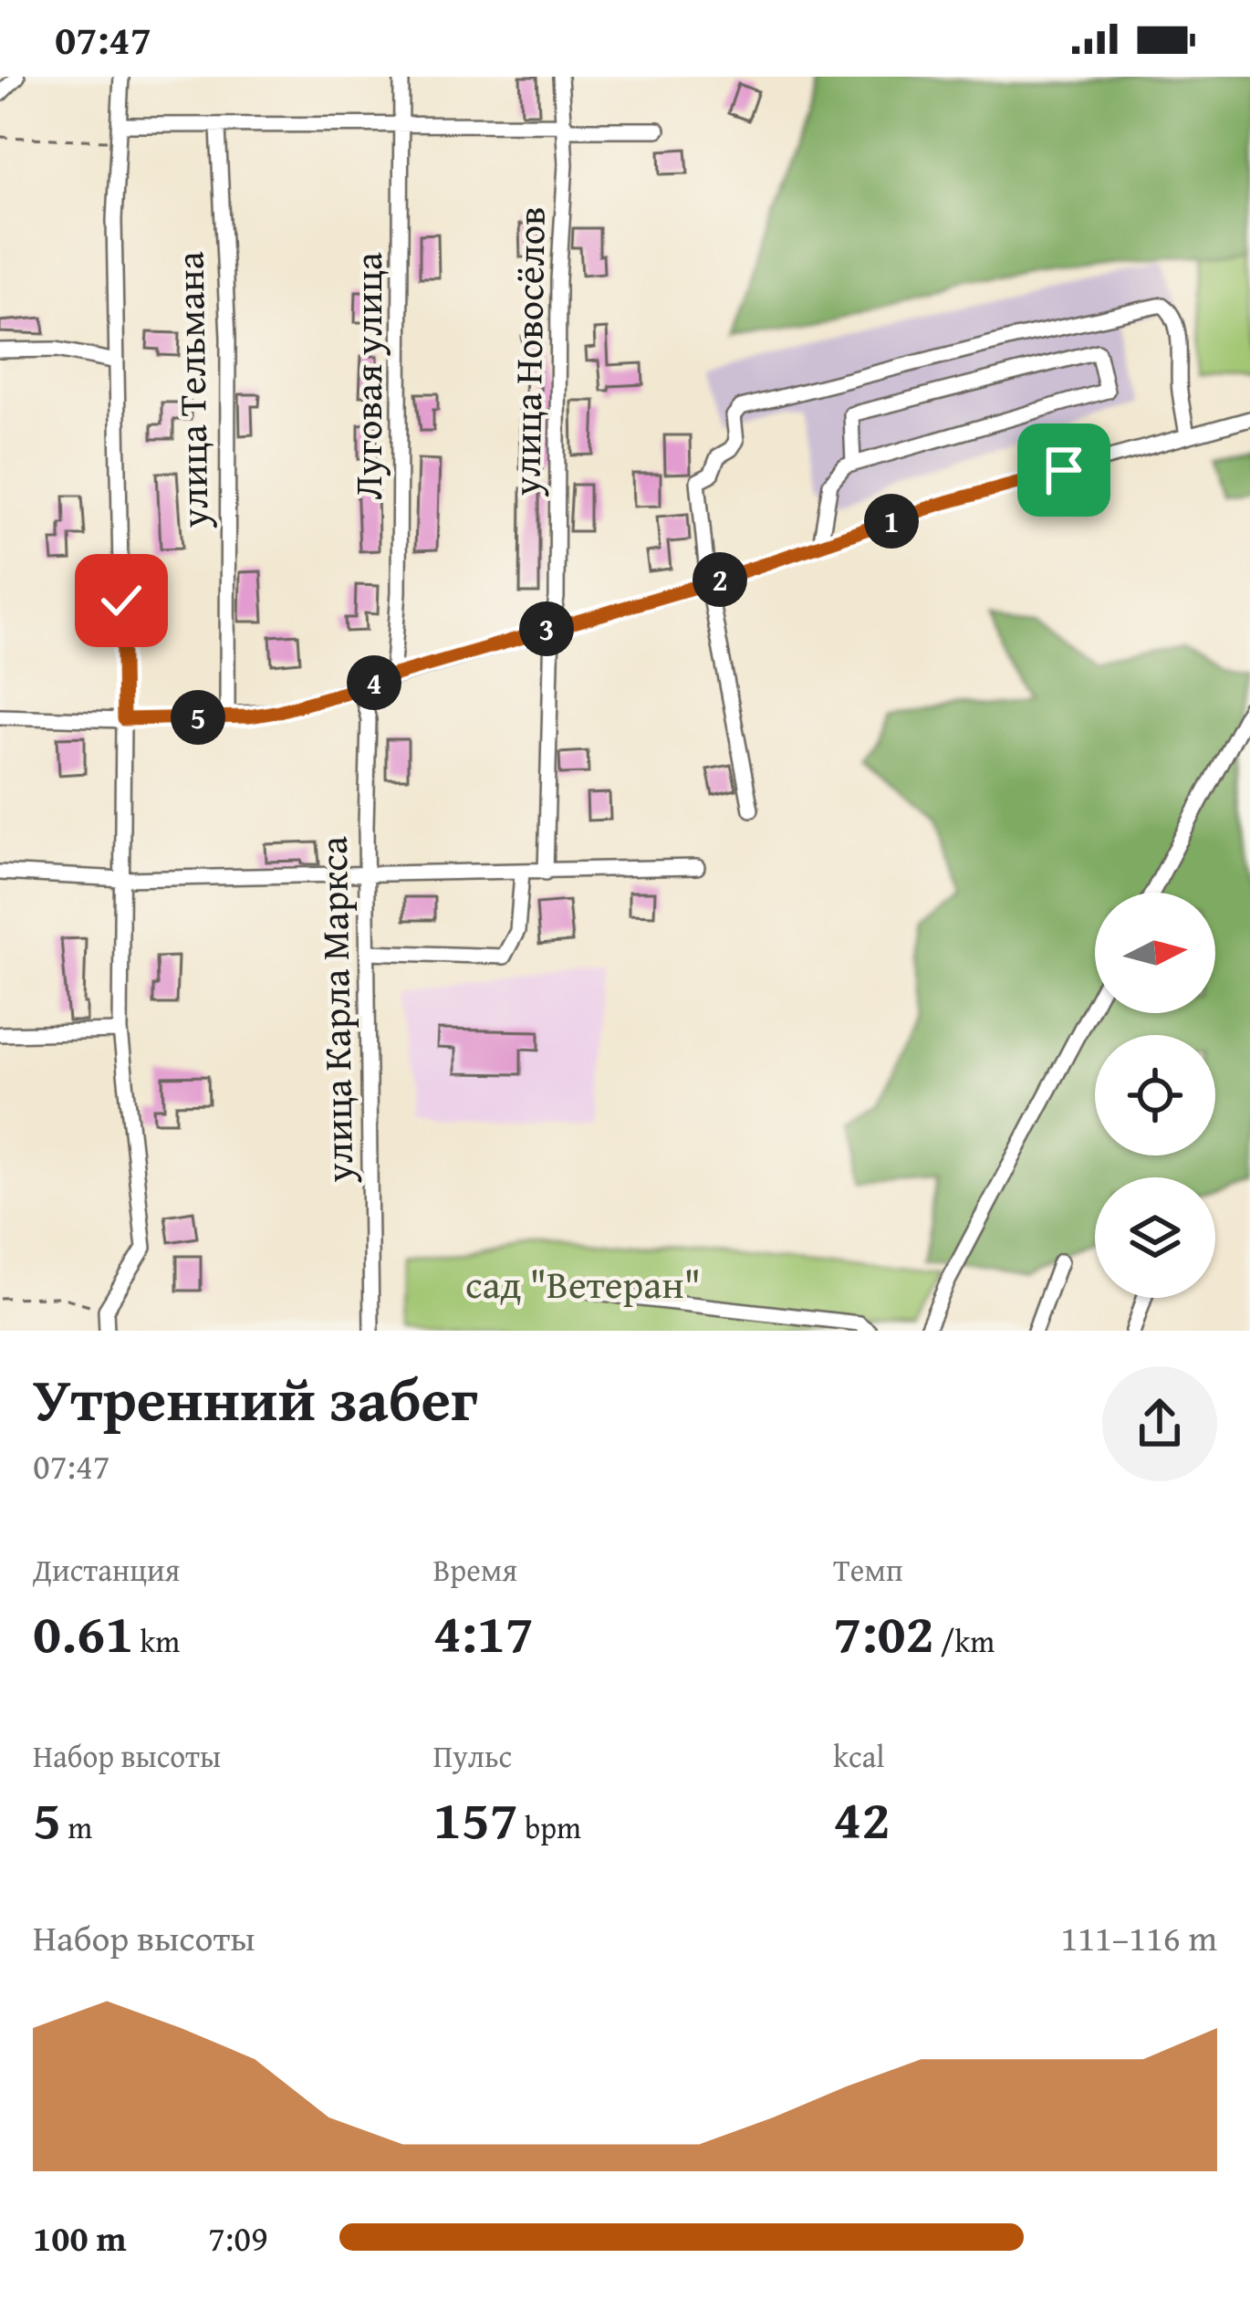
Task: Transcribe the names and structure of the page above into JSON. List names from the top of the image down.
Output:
{
  "streets": {
    "street": [
      "улица Новосёлов",
      "Луговая улица",
      "улица Тельмана",
      "улица Карла Маркса"
    ]
  },
  "parks": ["сад \"Ветеран\""],
  "north": "right",
  "page": {
    "status": "07:47",
    "pins": [
      "1",
      "2",
      "3",
      "4",
      "5"
    ],
    "heading": ["Утренний забег", "07:47"],
    "stats": [
      ["Дистанция", "0.61 km"],
      ["Время", "4:17"],
      ["Темп", "7:02 /km"],
      ["Набор высоты", "5 m"],
      ["Пульс", "157 bpm"],
      ["kcal", "42"]
    ],
    "chart": ["Набор высоты", "111–116 m"],
    "list": [
      {
        "name": "100 m",
        "note": "7:09"
      }
    ]
  }
}
